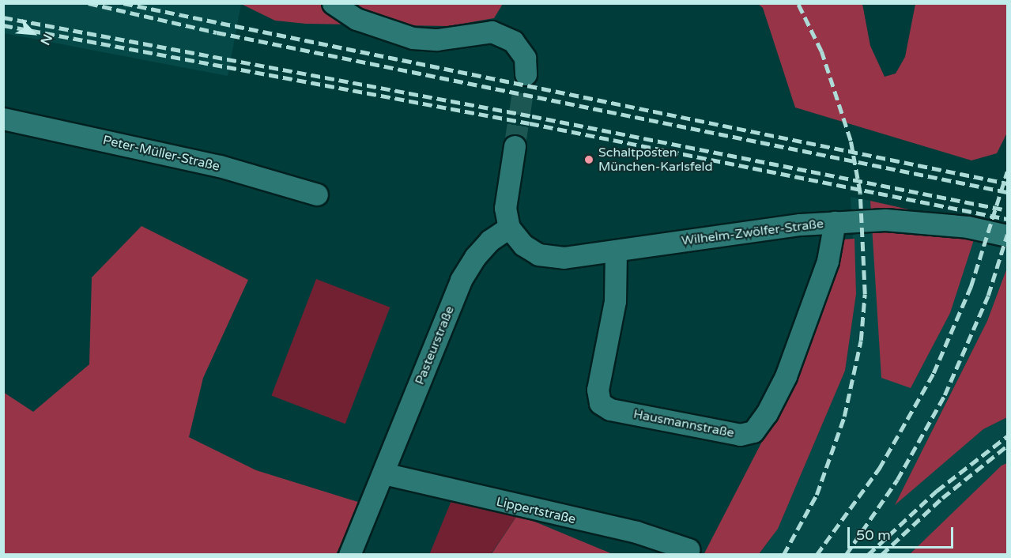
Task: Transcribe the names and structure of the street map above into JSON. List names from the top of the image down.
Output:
{
  "streets": {
    "street": [
      "Peter-Müller-Straße",
      "Wilhelm-Zwölfer-Straße",
      "Pasteurstraße",
      "Hausmannstraße",
      "Lippertstraße"
    ]
  },
  "crossings": [
    ["Wilhelm-Zwölfer-Straße", "Pasteurstraße"],
    ["Wilhelm-Zwölfer-Straße", "Hausmannstraße"],
    ["Pasteurstraße", "Lippertstraße"]
  ],
  "places": ["Schaltposten München-Karlsfeld"],
  "scale_bar": "50 m",
  "north": "bottom right"
}
